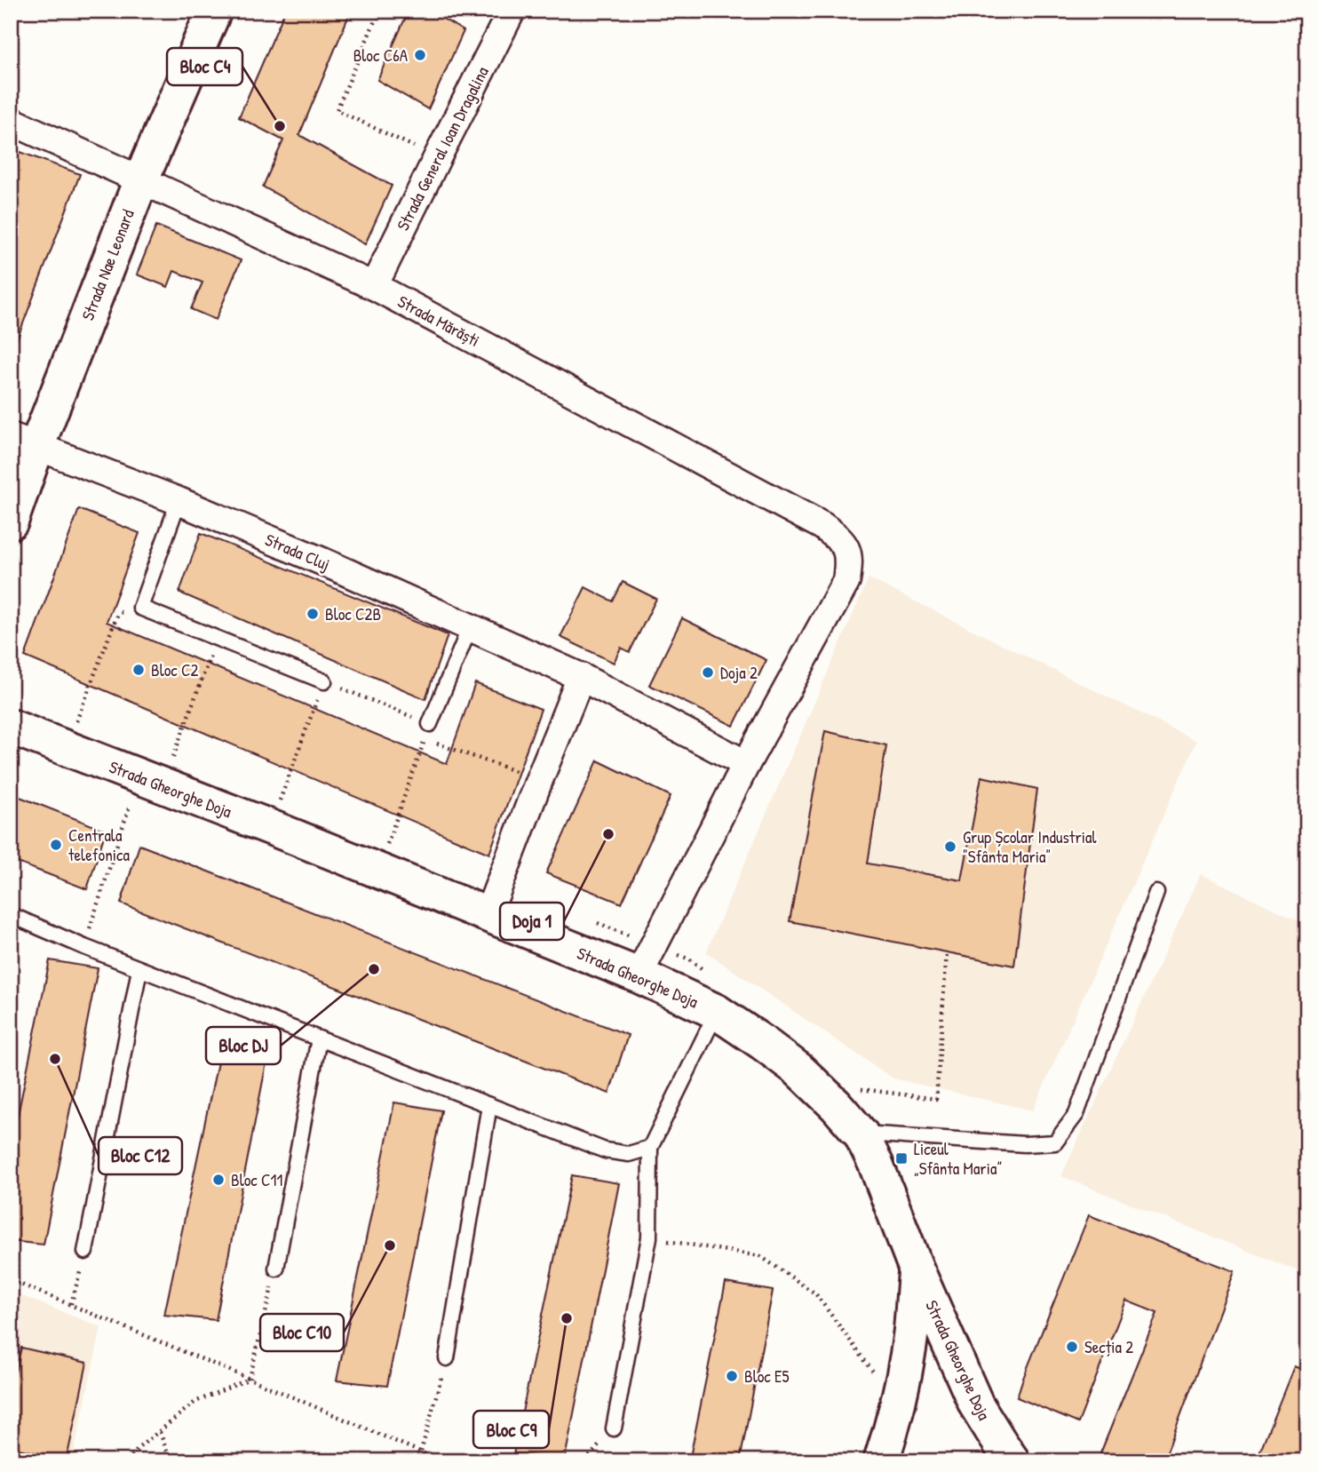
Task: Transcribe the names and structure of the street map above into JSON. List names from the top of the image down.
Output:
{
  "streets": {
    "main road": ["Strada Nae Leonard", "Strada Gheorghe Doja"],
    "street": ["Strada General Ioan Dragalina", "Strada Mărăști", "Strada Cluj"]
  },
  "crossings": [
    ["Strada General Ioan Dragalina", "Strada Mărăști"],
    ["Strada Nae Leonard", "Strada Mărăști"],
    ["Strada Nae Leonard", "Strada Cluj"],
    ["Strada Mărăști", "Strada Cluj"]
  ],
  "places": {
    "other": [
      "Bloc C6A",
      "Bloc C4",
      "Bloc C2B",
      "Bloc C2",
      "Doja 2",
      "Doja 1",
      "Centrala telefonica",
      "Grup Școlar Industrial \"Sfânta Maria\"",
      "Bloc DJ",
      "Bloc C12",
      "Bloc C11",
      "Bloc C10",
      "Bloc C9",
      "Secția 2",
      "Bloc E5"
    ],
    "transit": ["Liceul „Sfânta Maria”"]
  }
}
